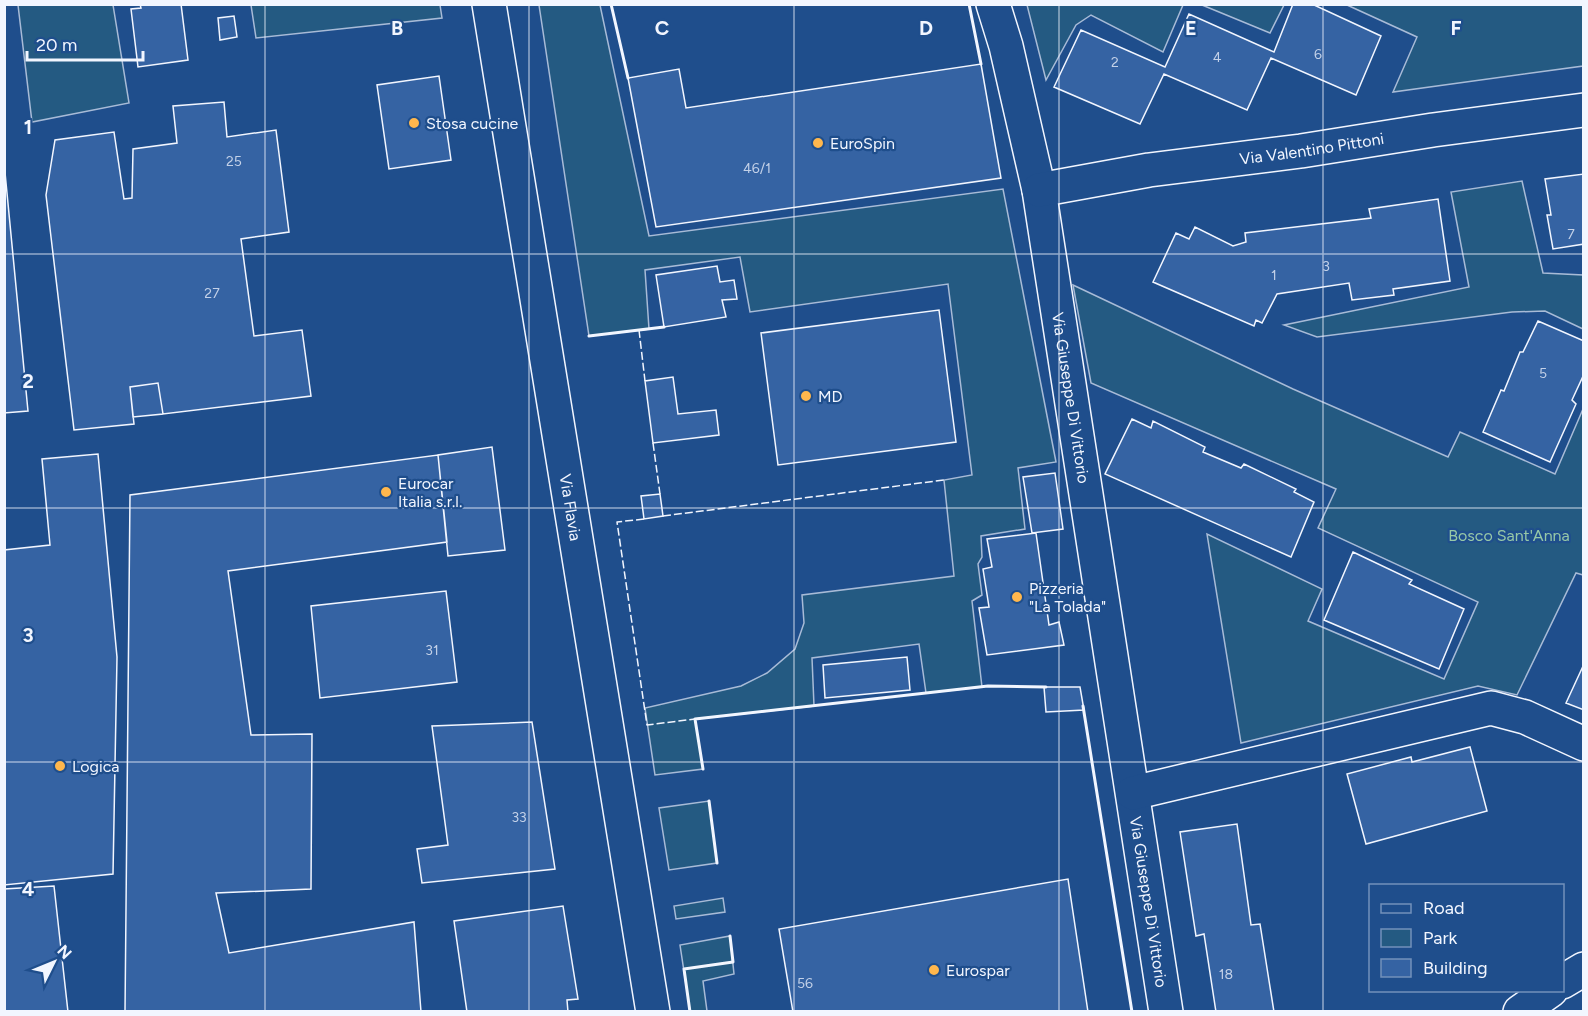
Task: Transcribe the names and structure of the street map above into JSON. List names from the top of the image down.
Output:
{
  "streets": {
    "street": ["Via Valentino Pittoni", "Via Giuseppe Di Vittorio", "Via Flavia"]
  },
  "crossings": [
    ["Via Valentino Pittoni", "Via Giuseppe Di Vittorio"]
  ],
  "parks": ["Bosco Sant'Anna"],
  "places": [
    "Stosa cucine",
    "EuroSpin",
    "MD",
    "Eurocar Italia s.r.l.",
    "Pizzeria \"La Tolada\"",
    "Logica",
    "Eurospar"
  ],
  "house_numbers": [
    "6",
    "4",
    "2",
    "25",
    "46/1",
    "7",
    "3",
    "1",
    "27",
    "5",
    "31",
    "33",
    "18",
    "56"
  ],
  "legend": ["Road", "Park", "Building"],
  "scale_bar": "20 m",
  "north": "top right",
  "grid": {
    "columns": [
      "B",
      "C",
      "D",
      "E",
      "F"
    ],
    "rows": [
      "1",
      "2",
      "3",
      "4"
    ]
  }
}
